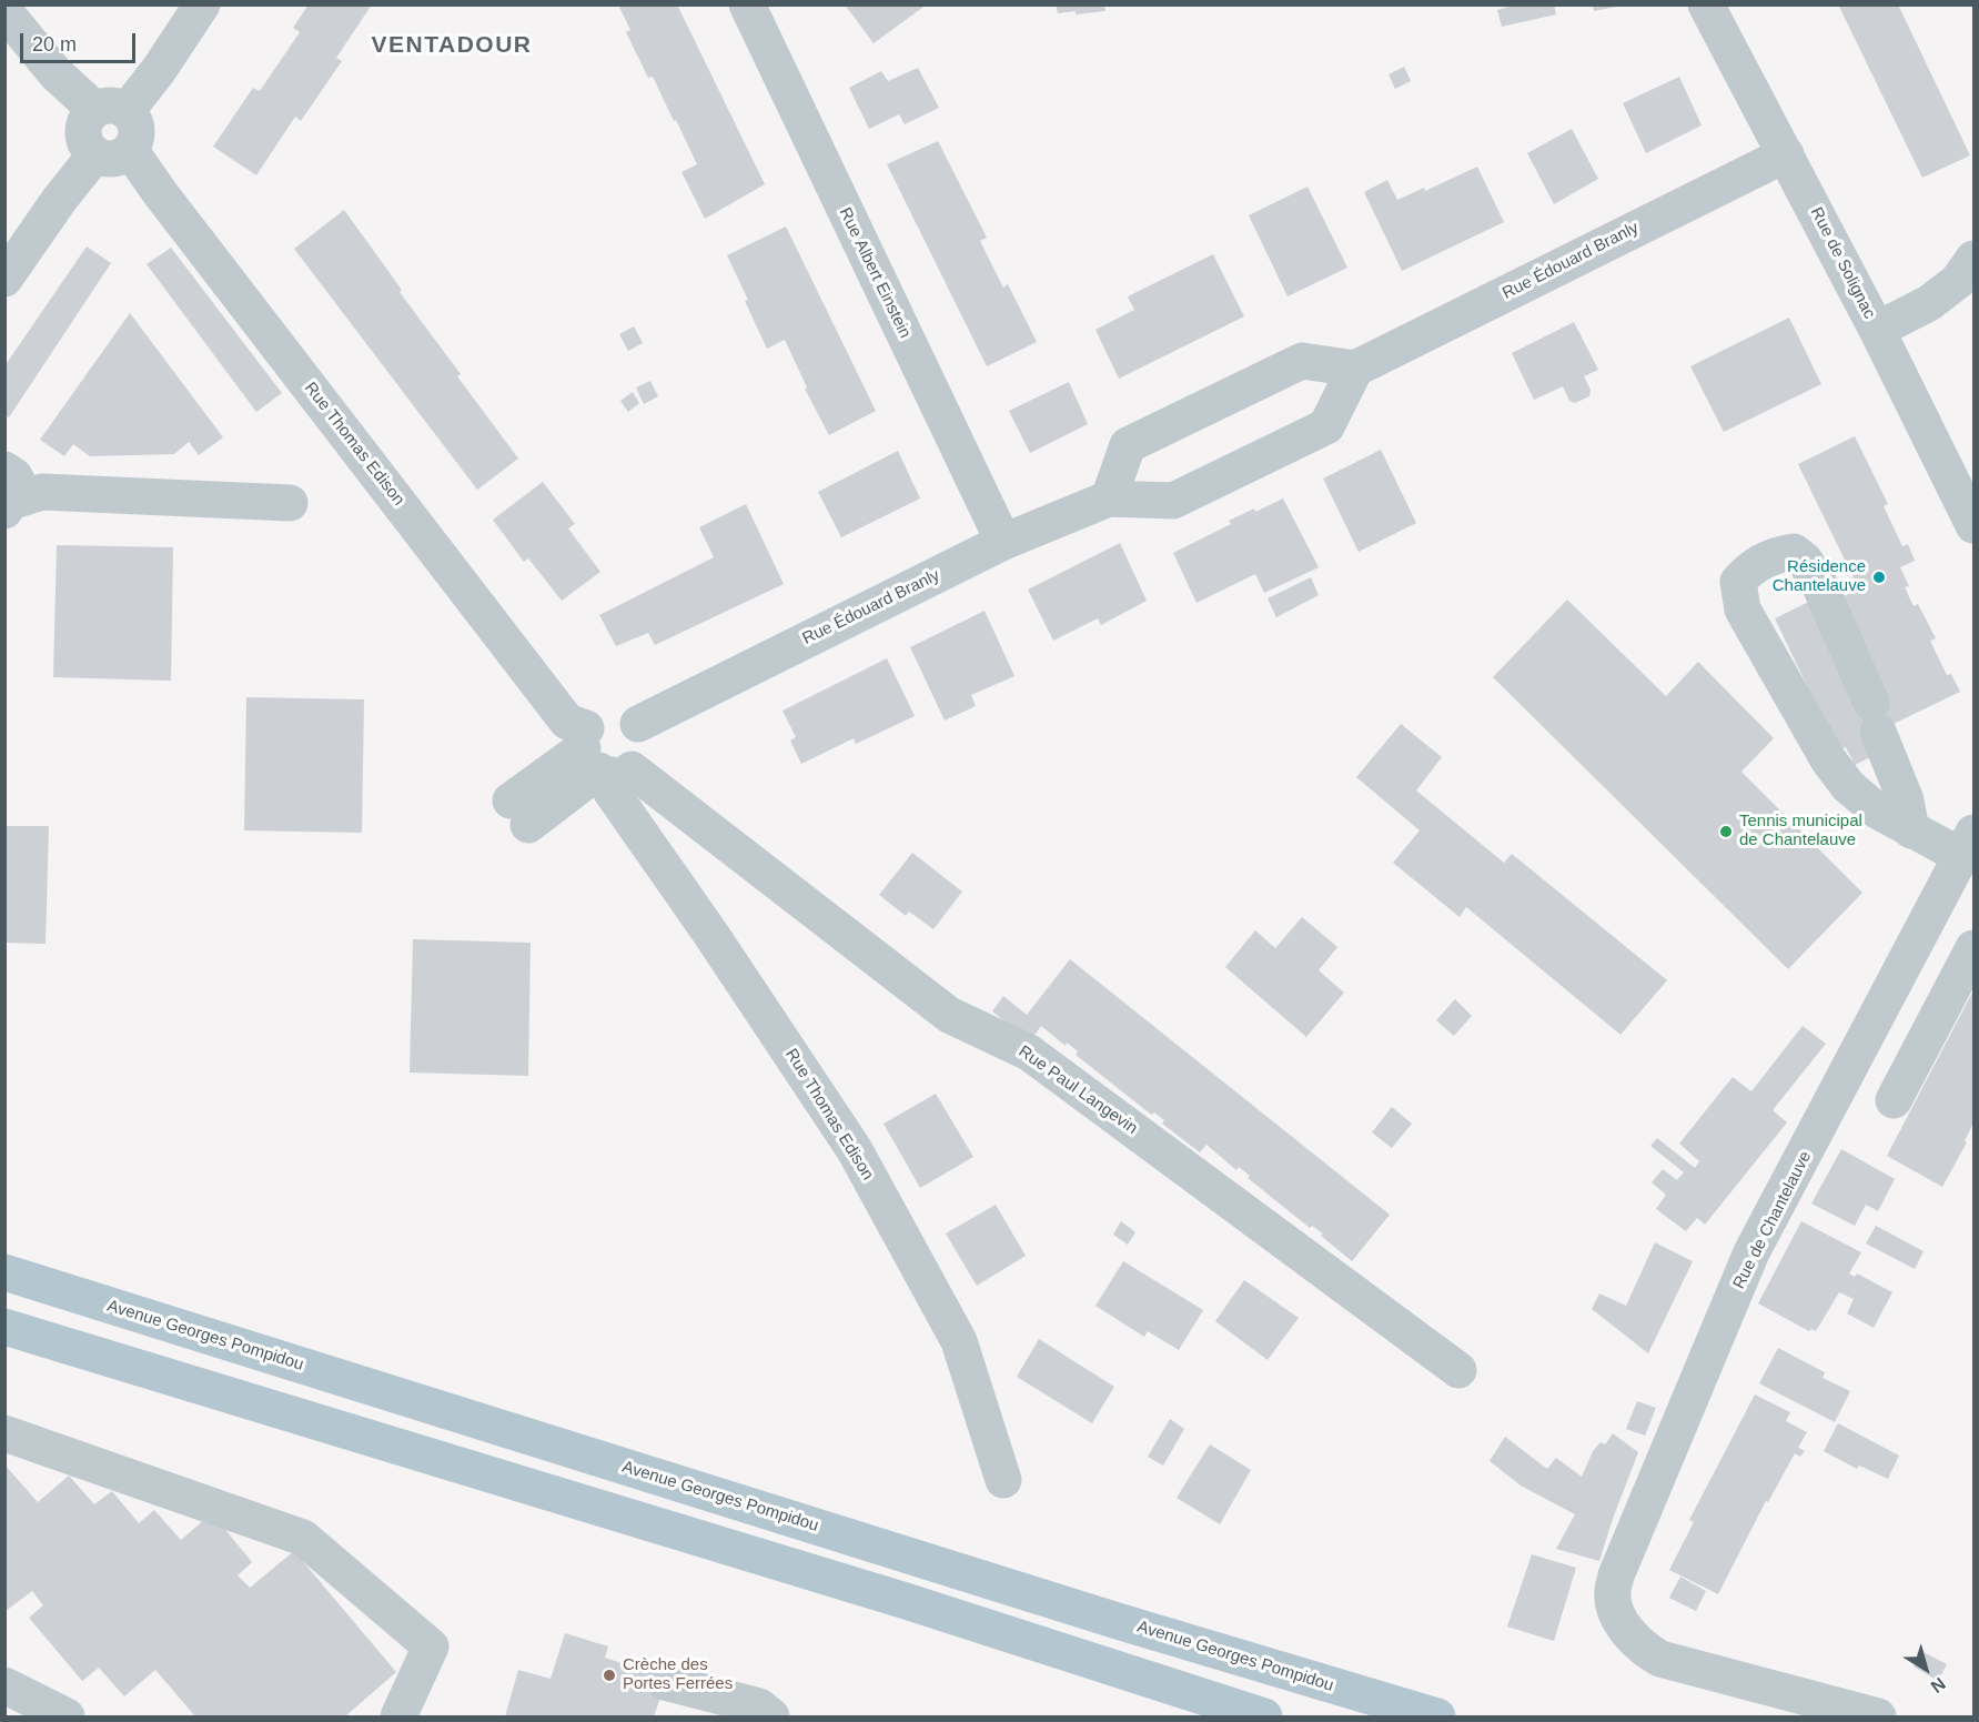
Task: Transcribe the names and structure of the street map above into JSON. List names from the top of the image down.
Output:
{
  "streets": {
    "main road": ["Avenue Georges Pompidou"],
    "street": [
      "Rue Édouard Branly",
      "Rue de Solignac",
      "Rue Albert Einstein",
      "Rue Thomas Edison",
      "Rue Paul Langevin",
      "Rue de Chantelauve"
    ]
  },
  "crossings": [
    ["Rue Édouard Branly", "Rue de Solignac"],
    ["Rue Édouard Branly", "Rue Albert Einstein"],
    ["Rue Thomas Edison", "Rue Paul Langevin"]
  ],
  "districts": ["VENTADOUR"],
  "places": ["Résidence Chantelauve", "Tennis municipal de Chantelauve", "Crèche des Portes Ferrées"],
  "scale_bar": "20 m",
  "north": "bottom right"
}
